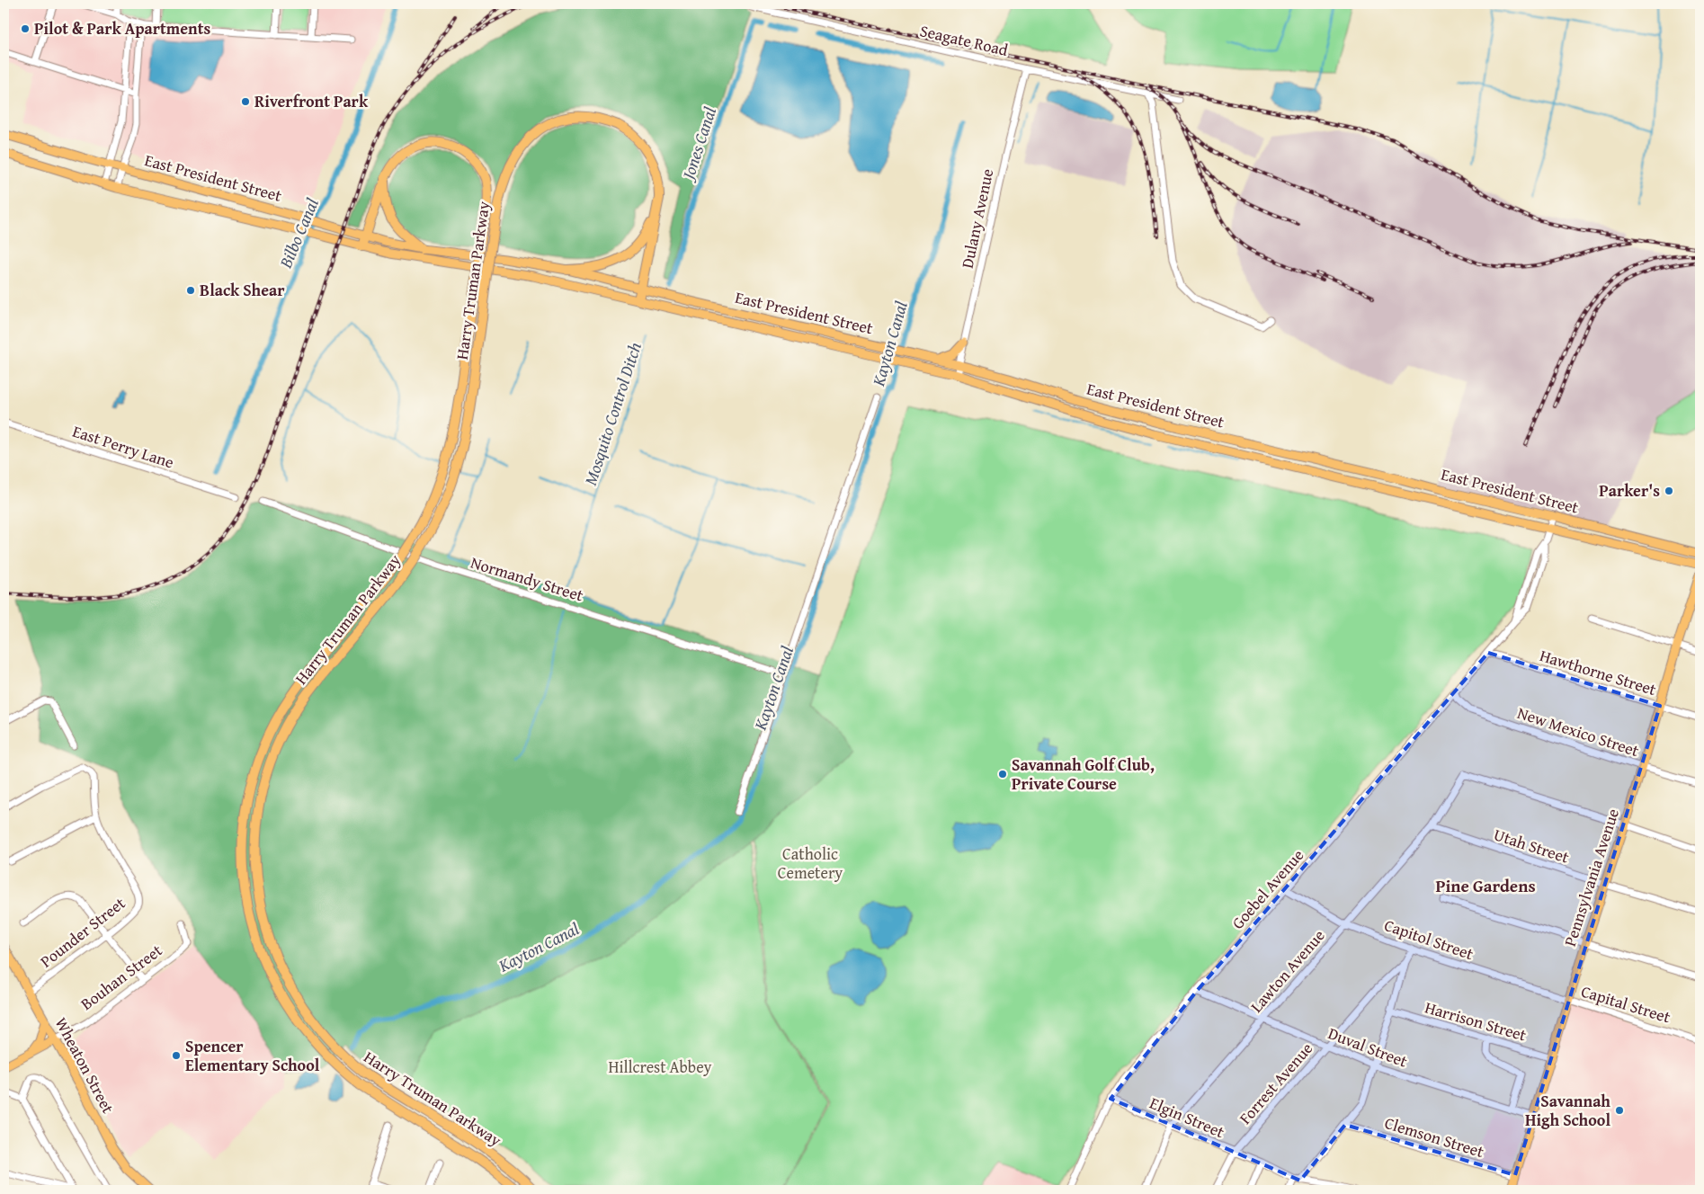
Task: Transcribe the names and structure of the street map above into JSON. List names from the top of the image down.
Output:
{
  "streets": {
    "highway": ["Harry Truman Parkway"],
    "main road": [
      "East President Street",
      "Pennsylvania Avenue",
      "Bouhan Street",
      "Wheaton Street"
    ],
    "street": [
      "Seagate Road",
      "Dulany Avenue",
      "East Perry Lane",
      "Normandy Street",
      "Hawthorne Street",
      "New Mexico Street",
      "Utah Street",
      "Goebel Avenue",
      "Pounder Street",
      "Capitol Street",
      "Lawton Avenue",
      "Capital Street",
      "Harrison Street",
      "Duval Street",
      "Forrest Avenue",
      "Elgin Street",
      "Clemson Street"
    ]
  },
  "crossings": [
    ["Seagate Road", "Dulany Avenue"],
    ["East President Street", "Dulany Avenue"],
    ["East President Street", "Harry Truman Parkway"],
    ["East President Street", "Goebel Avenue"],
    ["Hawthorne Street", "Pennsylvania Avenue"],
    ["Hawthorne Street", "Goebel Avenue"],
    ["New Mexico Street", "Pennsylvania Avenue"],
    ["New Mexico Street", "Goebel Avenue"],
    ["Utah Street", "Pennsylvania Avenue"],
    ["Utah Street", "Lawton Avenue"],
    ["Pennsylvania Avenue", "Capitol Street"],
    ["Pennsylvania Avenue", "Lawton Avenue"],
    ["Pennsylvania Avenue", "Capital Street"],
    ["Pennsylvania Avenue", "Harrison Street"],
    ["Pennsylvania Avenue", "Duval Street"],
    ["Pennsylvania Avenue", "Clemson Street"],
    ["Goebel Avenue", "Capitol Street"],
    ["Goebel Avenue", "Duval Street"],
    ["Goebel Avenue", "Elgin Street"],
    ["Pounder Street", "Wheaton Street"],
    ["Capitol Street", "Lawton Avenue"],
    ["Capitol Street", "Capital Street"],
    ["Lawton Avenue", "Duval Street"],
    ["Lawton Avenue", "Elgin Street"],
    ["Bouhan Street", "Wheaton Street"],
    ["Duval Street", "Forrest Avenue"],
    ["Forrest Avenue", "Elgin Street"]
  ],
  "districts": ["Pine Gardens"],
  "water": [
    "Jones Canal",
    "Bilbo Canal",
    "Kayton Canal",
    "Mosquito Control Ditch"
  ],
  "parks": ["Catholic Cemetery", "Hillcrest Abbey"],
  "places": [
    "Pilot & Park Apartments",
    "Riverfront Park",
    "Black Shear",
    "Parker's",
    "Savannah Golf Club, Private Course",
    "Spencer Elementary School",
    "Savannah High School"
  ]
}
